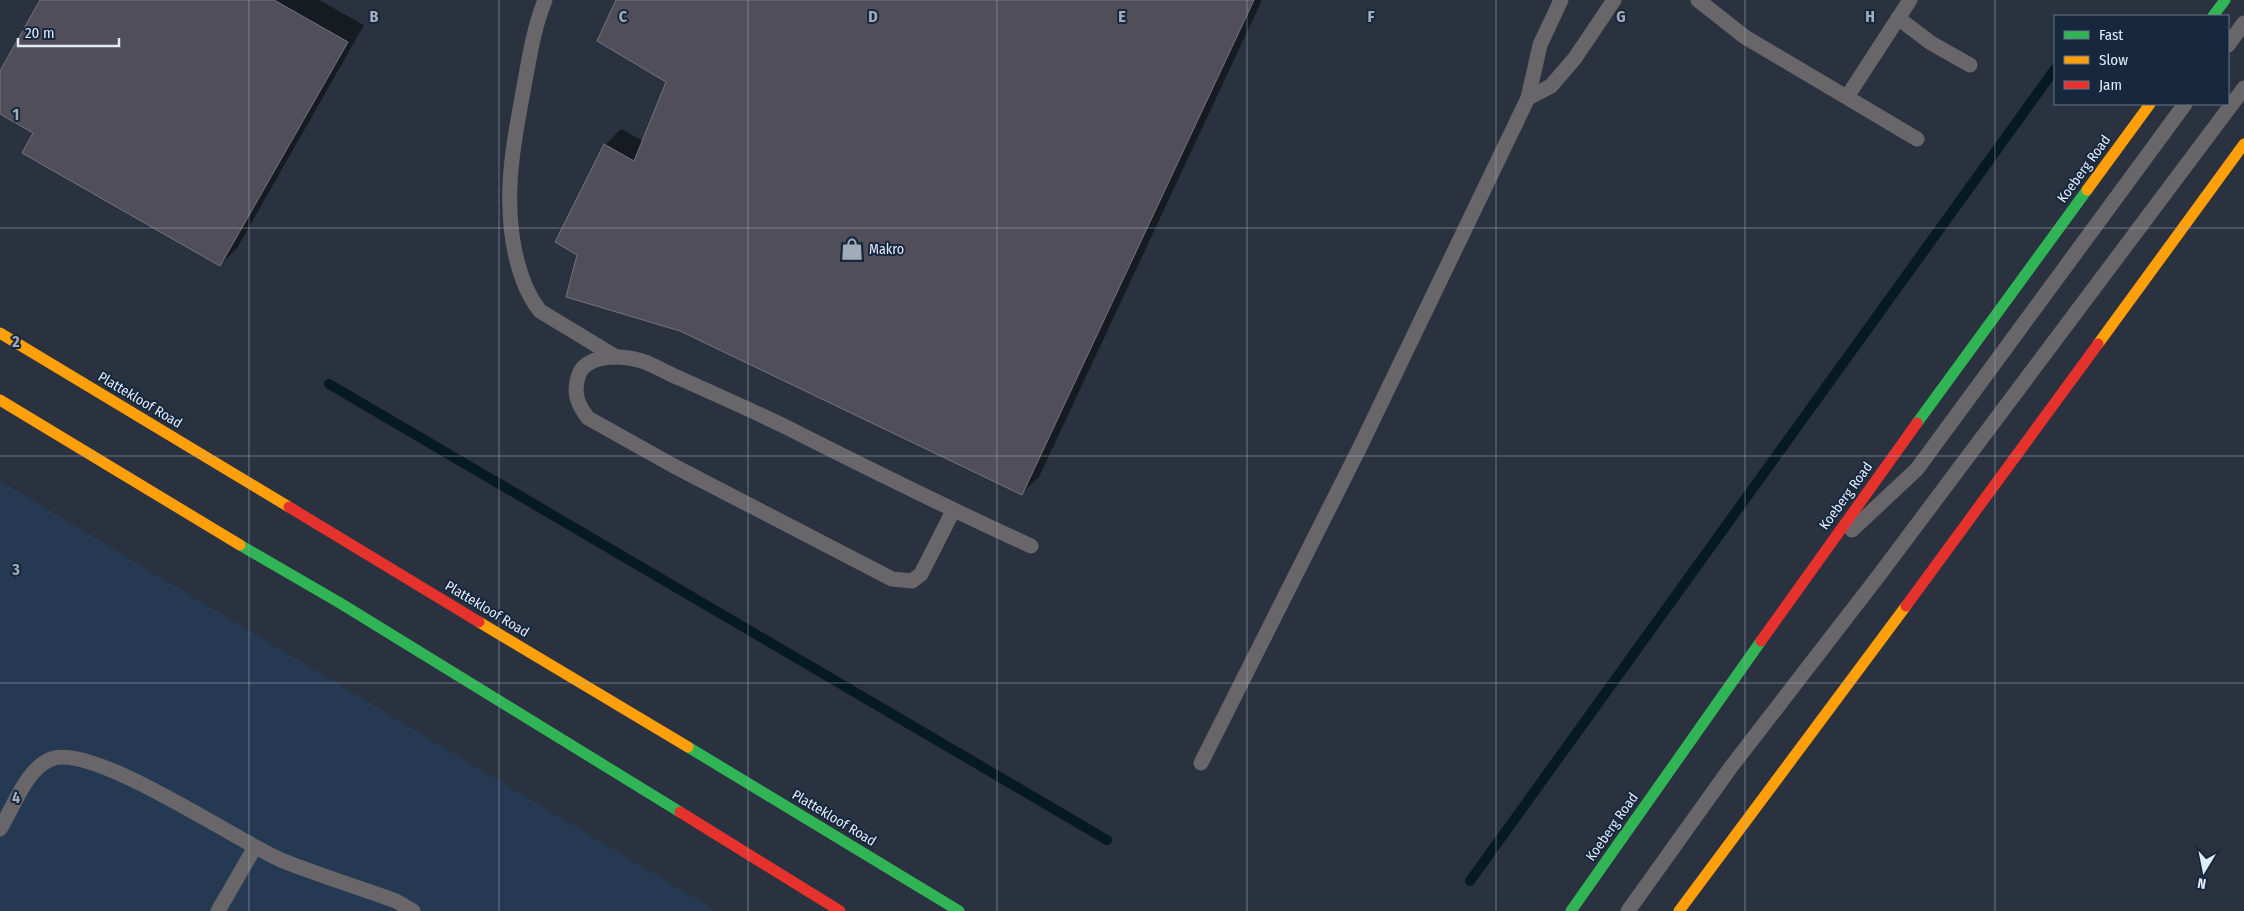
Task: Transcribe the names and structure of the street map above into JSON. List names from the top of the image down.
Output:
{
  "streets": {
    "main road": ["Koeberg Road", "Plattekloof Road"]
  },
  "places": {
    "shop": ["Makro"]
  },
  "legend": ["Fast", "Slow", "Jam"],
  "scale_bar": "20 m",
  "north": "bottom",
  "grid": {
    "columns": [
      "B",
      "C",
      "D",
      "E",
      "F",
      "G",
      "H"
    ],
    "rows": [
      "1",
      "2",
      "3",
      "4"
    ]
  }
}
